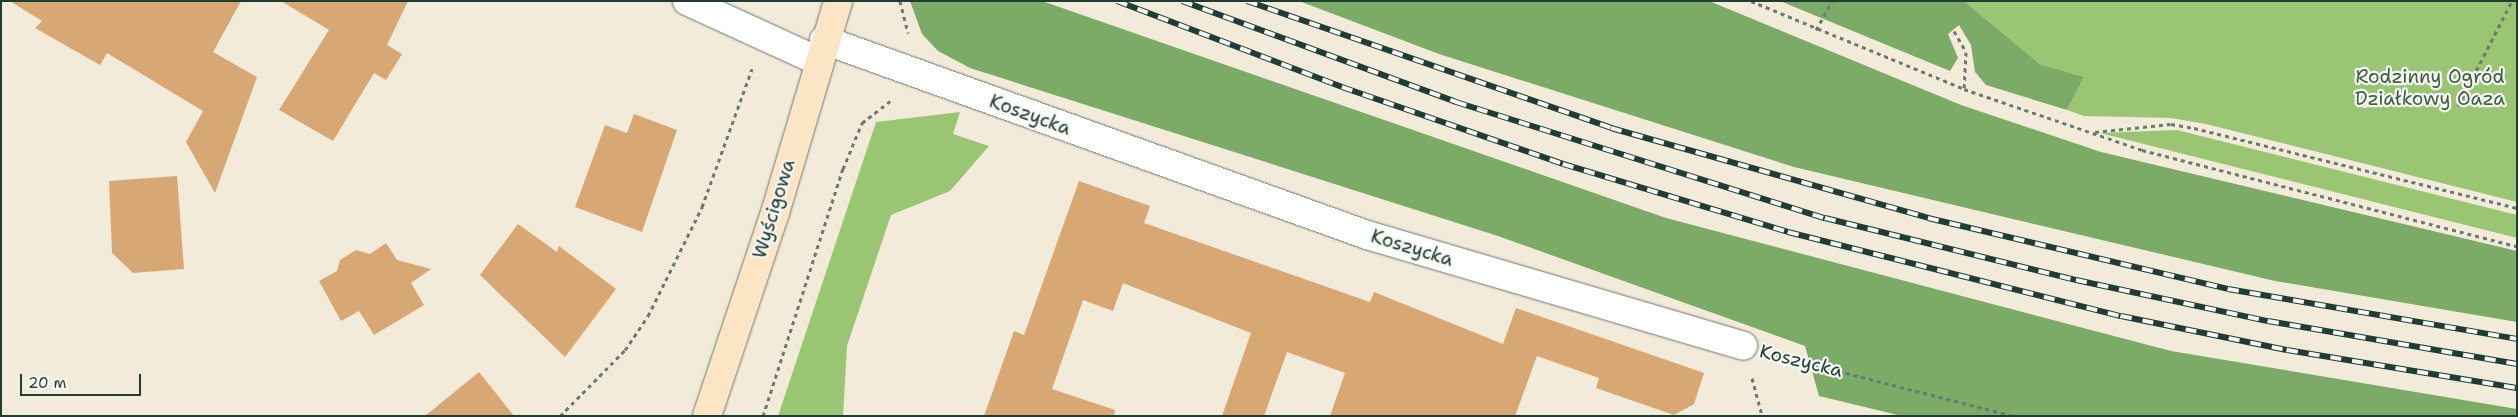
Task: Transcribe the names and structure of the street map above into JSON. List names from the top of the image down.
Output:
{
  "streets": {
    "main road": ["Wyścigowa"],
    "street": ["Koszycka"]
  },
  "crossings": [
    ["Koszycka", "Wyścigowa"]
  ],
  "parks": ["Rodzinny Ogród Działkowy Oaza"],
  "scale_bar": "20 m"
}
